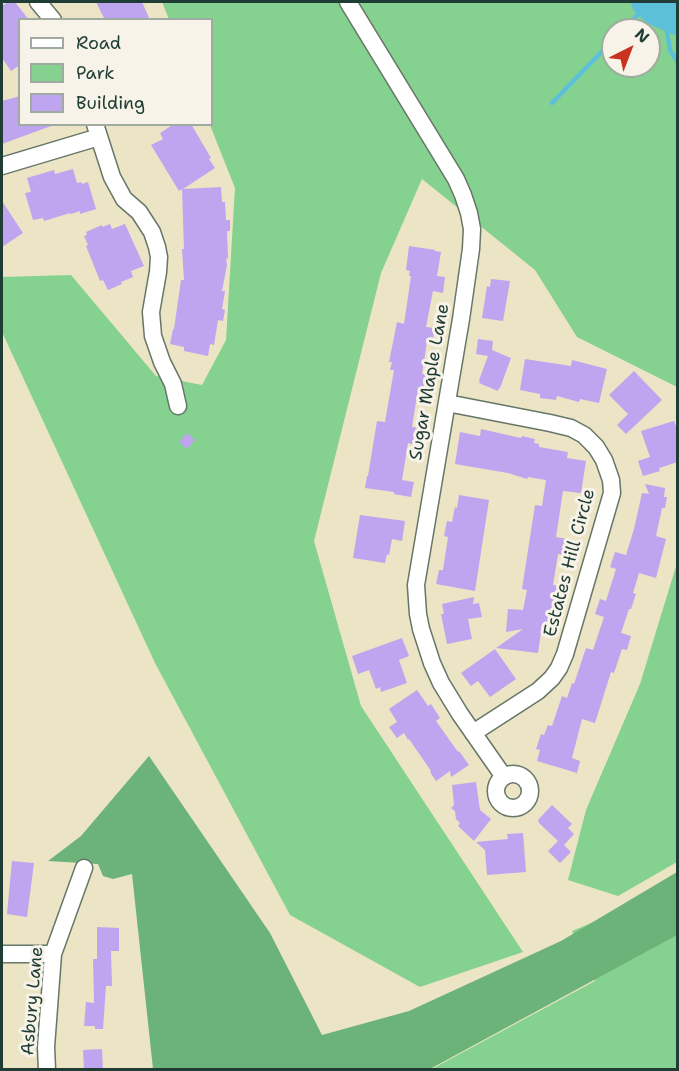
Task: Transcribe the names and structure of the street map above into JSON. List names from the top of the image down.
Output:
{
  "streets": {
    "street": ["Sugar Maple Lane", "Estates Hill Circle", "Asbury Lane"]
  },
  "crossings": [
    ["Sugar Maple Lane", "Estates Hill Circle"]
  ],
  "legend": ["Road", "Park", "Building"],
  "north": "top right"
}
